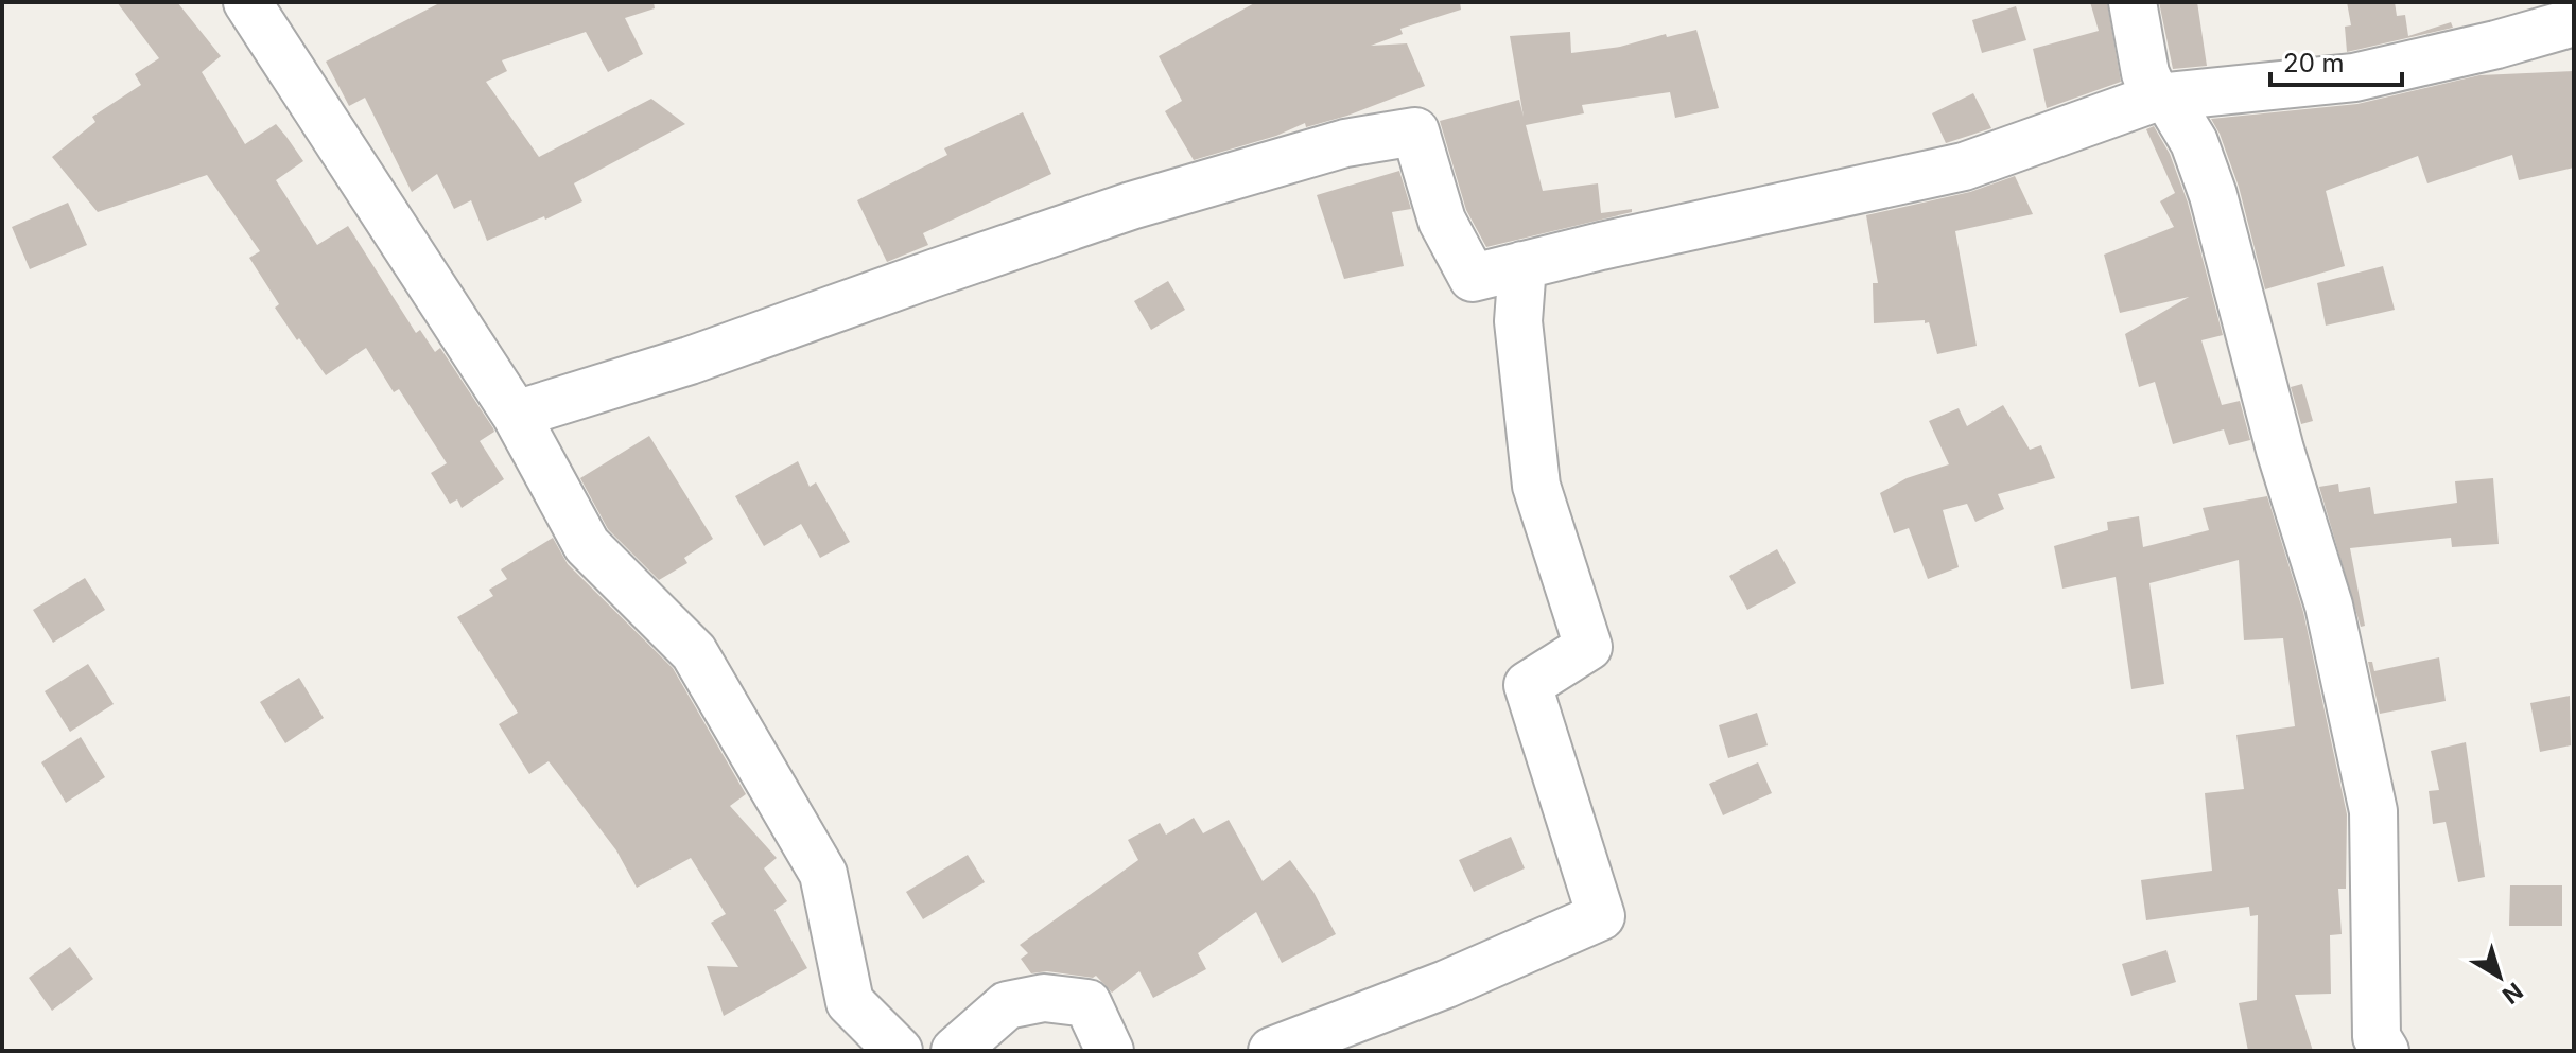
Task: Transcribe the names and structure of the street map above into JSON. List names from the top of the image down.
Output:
{
  "scale_bar": "20 m",
  "north": "bottom right"
}
